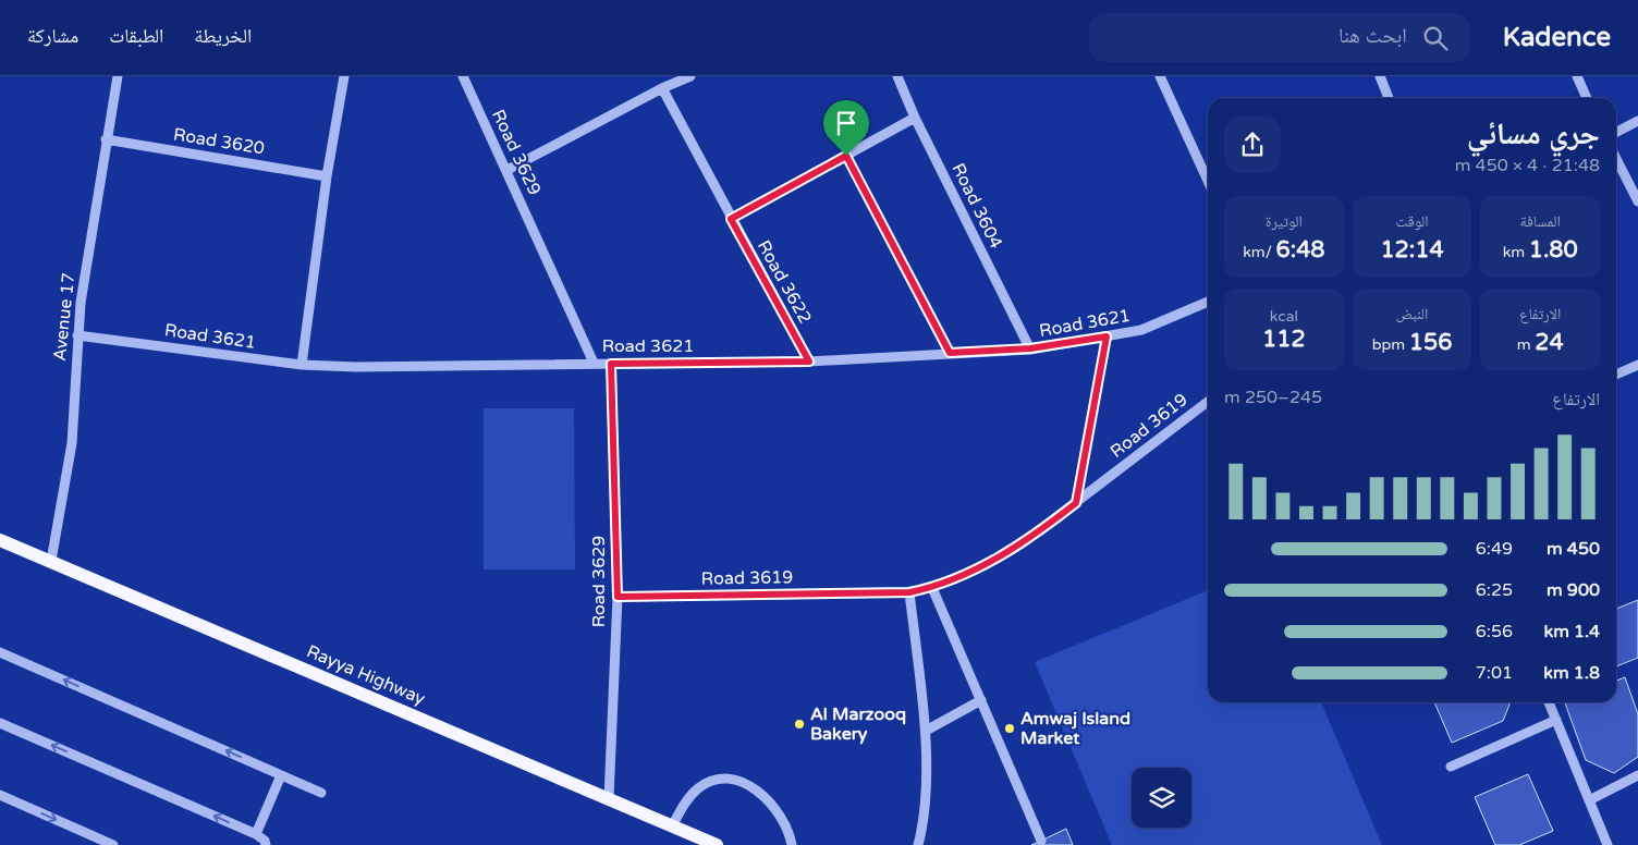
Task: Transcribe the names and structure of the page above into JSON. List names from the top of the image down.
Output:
{
  "streets": {
    "main road": ["Rayya Highway"],
    "street": [
      "Road 3620",
      "Road 3629",
      "Road 3604",
      "Road 3622",
      "Avenue 17",
      "Road 3621",
      "Road 3619"
    ]
  },
  "crossings": [
    ["Road 3620", "Avenue 17"],
    ["Road 3629", "Road 3621"],
    ["Road 3629", "Road 3619"],
    ["Road 3629", "Rayya Highway"],
    ["Road 3604", "Road 3621"],
    ["Road 3622", "Road 3621"],
    ["Avenue 17", "Road 3621"],
    ["Avenue 17", "Rayya Highway"]
  ],
  "places": ["Al Marzooq Bakery", "Amwaj Island Market"],
  "page": {
    "header": "Kadence",
    "search": "ابحث هنا",
    "nav": ["الخريطة", "الطبقات", "مشاركة"],
    "heading": ["جري مسائي", "21:48 · 4 × 450 m"],
    "stats": [
      ["المسافة", "1.80 km"],
      ["الوقت", "12:14"],
      ["الوتيرة", "6:48 /km"],
      ["الارتفاع", "24 m"],
      ["النبض", "156 bpm"],
      ["kcal", "112"]
    ],
    "chart": ["الارتفاع", "245–250 m"],
    "list": [
      {
        "name": "450 m",
        "note": "6:49"
      },
      {
        "name": "900 m",
        "note": "6:25"
      },
      {
        "name": "1.4 km",
        "note": "6:56"
      },
      {
        "name": "1.8 km",
        "note": "7:01"
      }
    ]
  }
}
